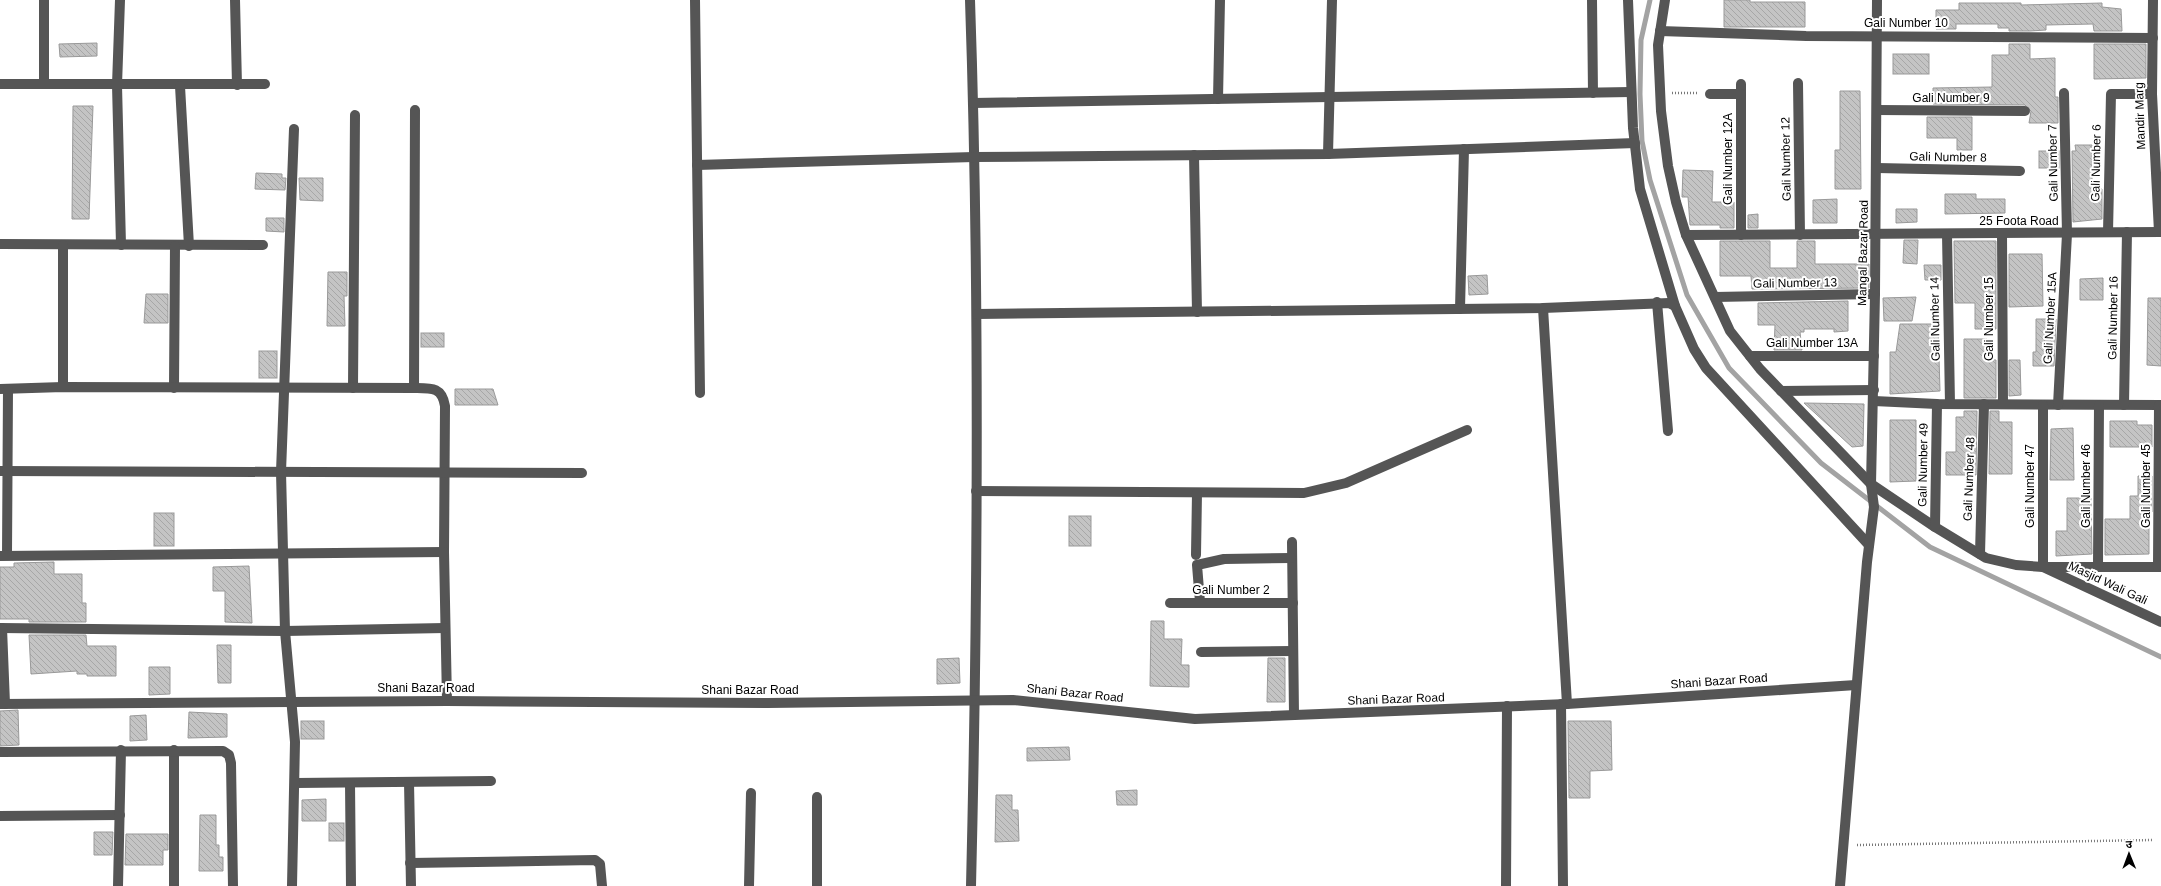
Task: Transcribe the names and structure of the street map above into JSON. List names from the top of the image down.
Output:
{
  "streets": {
    "street": [
      "Gali Number 10",
      "Gali Number 9",
      "Mandir Marg",
      "Gali Number 8",
      "Gali Number 12A",
      "Gali Number 12",
      "Gali Number 7",
      "Gali Number 6",
      "25 Foota Road",
      "Mangal Bazar Road",
      "Gali Number 13",
      "Gali Number 15A",
      "Gali Number 16",
      "Gali Number 14",
      "Gali Number 15",
      "Gali Number 13A",
      "Gali Number 49",
      "Gali Number 48",
      "Gali Number 47",
      "Gali Number 46",
      "Gali Number 45",
      "Masjid Wali Gali",
      "Gali Number 2",
      "Shani Bazar Road"
    ]
  },
  "crossings": [
    ["Gali Number 10", "Mandir Marg"],
    ["Gali Number 10", "Mangal Bazar Road"],
    ["Gali Number 9", "Mangal Bazar Road"],
    ["Mandir Marg", "Gali Number 6"],
    ["Mandir Marg", "25 Foota Road"],
    ["Gali Number 8", "Mangal Bazar Road"],
    ["Gali Number 12A", "25 Foota Road"],
    ["Gali Number 12", "25 Foota Road"],
    ["Gali Number 7", "25 Foota Road"],
    ["Gali Number 7", "Gali Number 15A"],
    ["Gali Number 6", "25 Foota Road"],
    ["25 Foota Road", "Mangal Bazar Road"],
    ["25 Foota Road", "Gali Number 15A"],
    ["25 Foota Road", "Gali Number 16"],
    ["25 Foota Road", "Gali Number 14"],
    ["25 Foota Road", "Gali Number 15"],
    ["Mangal Bazar Road", "Gali Number 13"],
    ["Mangal Bazar Road", "Gali Number 13A"],
    ["Mangal Bazar Road", "Shani Bazar Road"],
    ["Gali Number 47", "Masjid Wali Gali"]
  ],
  "north": "top"
}
